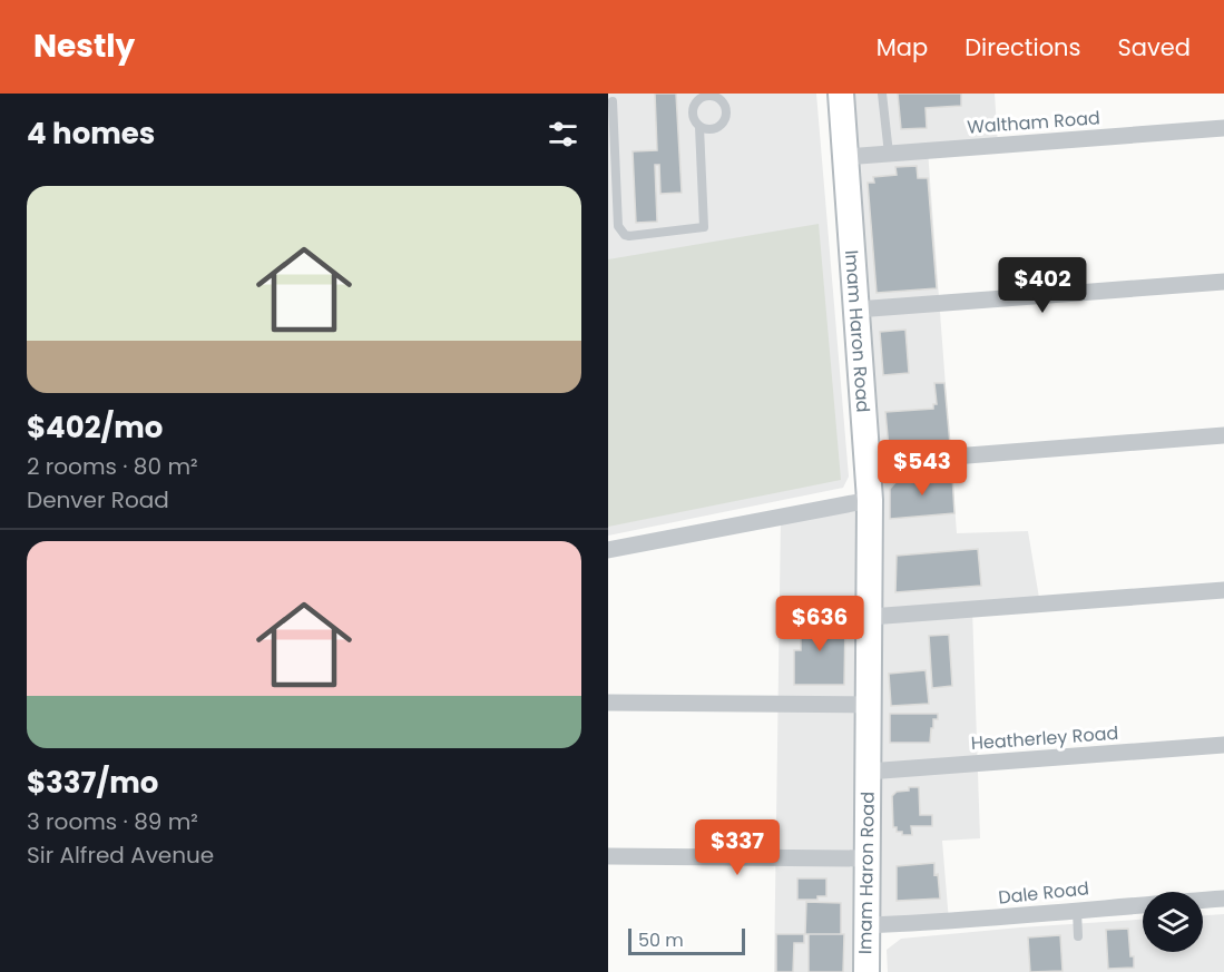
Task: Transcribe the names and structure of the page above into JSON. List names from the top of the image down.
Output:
{
  "streets": {
    "street": [
      "Waltham Road",
      "Imam Haron Road",
      "Heatherley Road",
      "Dale Road"
    ]
  },
  "crossings": [
    ["Waltham Road", "Imam Haron Road"],
    ["Imam Haron Road", "Heatherley Road"],
    ["Imam Haron Road", "Dale Road"]
  ],
  "scale_bar": "50 m",
  "page": {
    "header": "Nestly",
    "nav": ["Map", "Directions", "Saved"],
    "heading": "4 homes",
    "list": [
      {
        "name": "$402/mo",
        "note": "2 rooms · 80 m² · Denver Road"
      },
      {
        "name": "$337/mo",
        "note": "3 rooms · 89 m² · Sir Alfred Avenue"
      }
    ],
    "price": [
      "$402",
      "$543",
      "$636",
      "$337"
    ],
    "scale": "50 m"
  }
}
